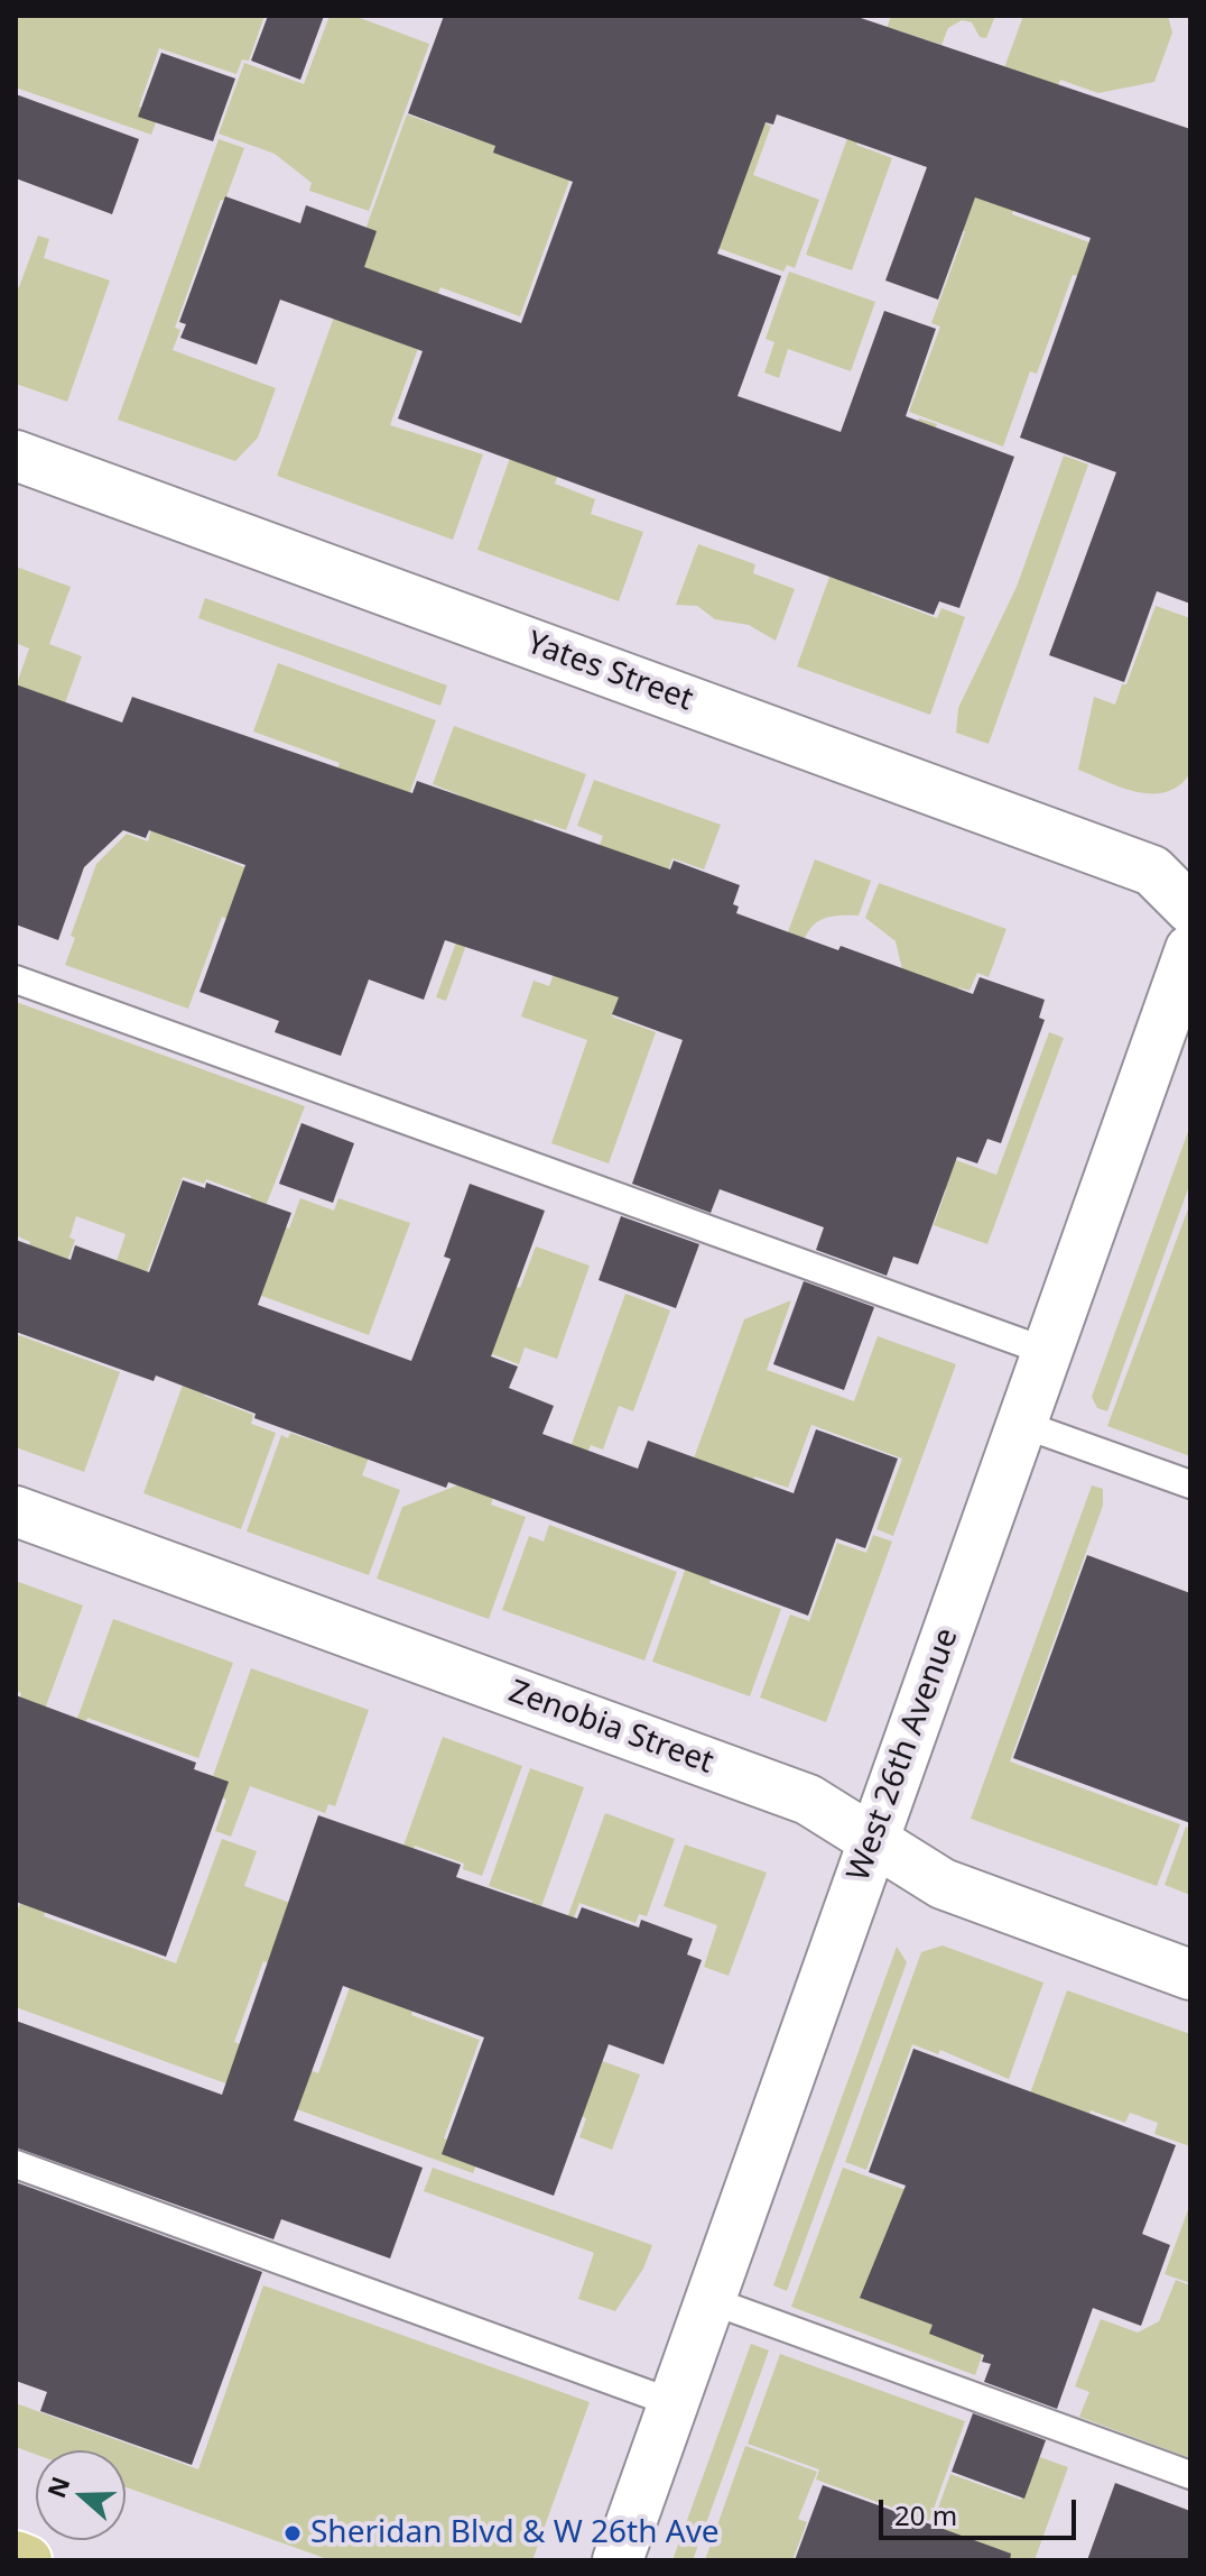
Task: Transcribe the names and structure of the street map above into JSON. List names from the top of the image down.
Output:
{
  "streets": {
    "street": ["Yates Street", "Zenobia Street", "West 26th Avenue"]
  },
  "crossings": [
    ["Zenobia Street", "West 26th Avenue"]
  ],
  "places": ["Sheridan Blvd & W 26th Ave"],
  "scale_bar": "20 m",
  "north": "left"
}
